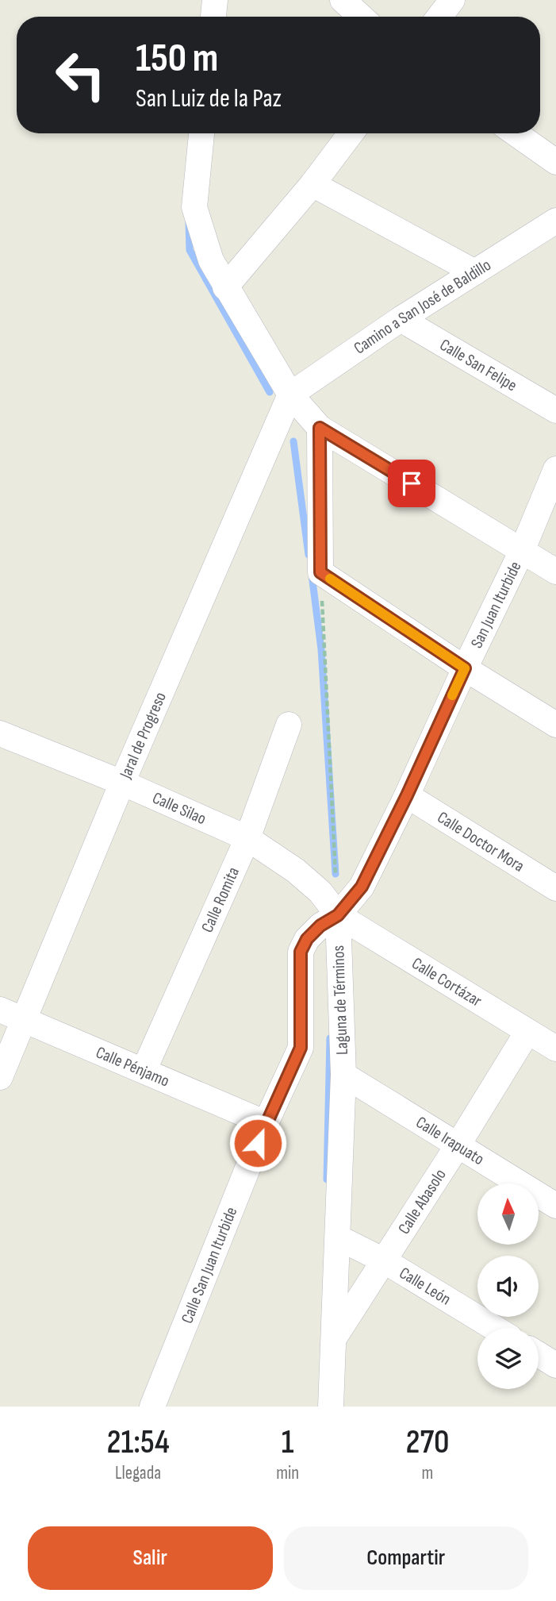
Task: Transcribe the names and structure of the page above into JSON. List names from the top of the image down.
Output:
{
  "streets": {
    "street": [
      "Camino a San José de Baldillo",
      "Calle San Felipe",
      "San Juan Iturbide",
      "Jaral de Progreso",
      "Calle Silao",
      "Calle Doctor Mora",
      "Calle Romita",
      "Calle Cortázar",
      "Laguna de Términos",
      "Calle Pénjamo",
      "Calle Irapuato",
      "Calle Abasolo",
      "Calle San Juan Iturbide",
      "Calle León"
    ]
  },
  "crossings": [
    ["Camino a San José de Baldillo", "Calle San Felipe"],
    ["Camino a San José de Baldillo", "Jaral de Progreso"],
    ["San Juan Iturbide", "Calle Silao"],
    ["San Juan Iturbide", "Calle Doctor Mora"],
    ["San Juan Iturbide", "Calle Cortázar"],
    ["San Juan Iturbide", "Laguna de Términos"],
    ["San Juan Iturbide", "Calle Pénjamo"],
    ["San Juan Iturbide", "Calle San Juan Iturbide"],
    ["Jaral de Progreso", "Calle Silao"],
    ["Jaral de Progreso", "Calle Pénjamo"],
    ["Calle Silao", "Calle Romita"],
    ["Calle Silao", "Calle Cortázar"],
    ["Calle Silao", "Laguna de Términos"],
    ["Calle Romita", "Calle Pénjamo"],
    ["Calle Cortázar", "Laguna de Términos"],
    ["Calle Cortázar", "Calle Abasolo"],
    ["Laguna de Términos", "Calle Irapuato"],
    ["Laguna de Términos", "Calle Abasolo"],
    ["Laguna de Términos", "Calle León"],
    ["Calle Pénjamo", "Calle San Juan Iturbide"],
    ["Calle Irapuato", "Calle Abasolo"],
    ["Calle Abasolo", "Calle León"]
  ],
  "north": "top",
  "page": {
    "turn": ["150 m", "San Luiz de la Paz"],
    "eta": [
      "21:54",
      "Llegada",
      "1",
      "min",
      "270",
      "m"
    ],
    "buttons": ["Salir", "Compartir"]
  }
}
